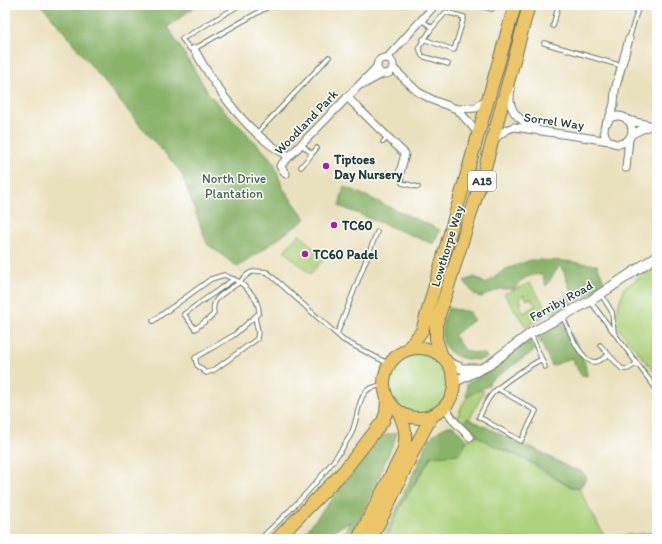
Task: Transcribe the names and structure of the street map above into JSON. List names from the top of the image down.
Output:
{
  "streets": {
    "highway": ["A15", "Lowthorpe Way"],
    "street": ["Sorrel Way", "Woodland Park", "Ferriby Road"]
  },
  "crossings": [
    ["Sorrel Way", "Lowthorpe Way"],
    ["A15", "Lowthorpe Way"],
    ["A15", "Ferriby Road"],
    ["Lowthorpe Way", "Ferriby Road"]
  ],
  "parks": ["North Drive Plantation"],
  "places": ["Tiptoes Day Nursery", "TC60", "TC60 Padel"]
}
